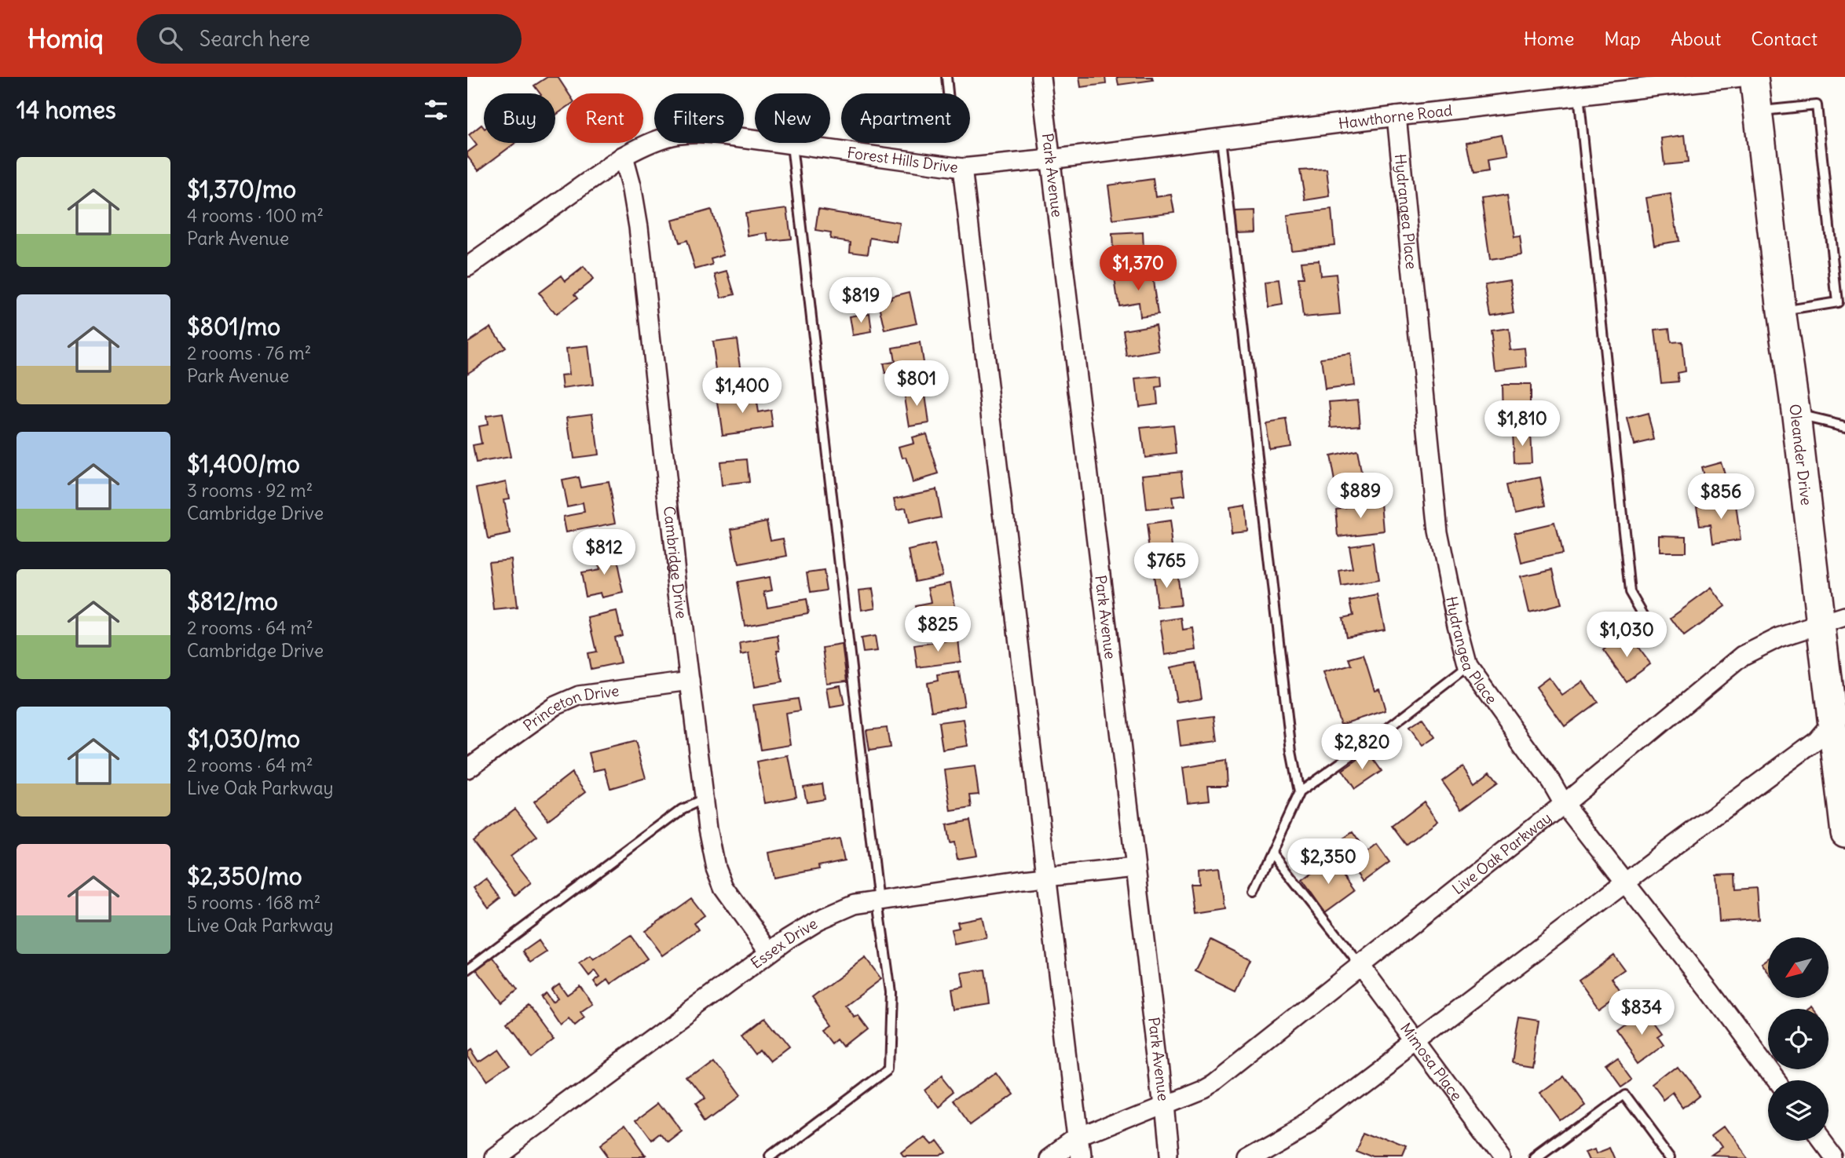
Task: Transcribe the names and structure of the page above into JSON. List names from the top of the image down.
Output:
{
  "streets": {
    "main road": ["Oleander Drive"],
    "street": [
      "Hawthorne Road",
      "Forest Hills Drive",
      "Park Avenue",
      "Hydrangea Place",
      "Cambridge Drive",
      "Princeton Drive",
      "Live Oak Parkway",
      "Essex Drive",
      "Mimosa Place"
    ]
  },
  "crossings": [
    ["Hawthorne Road", "Forest Hills Drive"],
    ["Hawthorne Road", "Park Avenue"],
    ["Hawthorne Road", "Hydrangea Place"],
    ["Forest Hills Drive", "Park Avenue"],
    ["Forest Hills Drive", "Cambridge Drive"],
    ["Park Avenue", "Live Oak Parkway"],
    ["Park Avenue", "Essex Drive"],
    ["Hydrangea Place", "Live Oak Parkway"],
    ["Oleander Drive", "Live Oak Parkway"],
    ["Cambridge Drive", "Princeton Drive"],
    ["Cambridge Drive", "Essex Drive"],
    ["Live Oak Parkway", "Mimosa Place"]
  ],
  "north": "bottom left",
  "page": {
    "header": "Homiq",
    "search": "Search here",
    "nav": [
      "Home",
      "Map",
      "About",
      "Contact"
    ],
    "heading": "14 homes",
    "chip": [
      "Buy",
      "Rent",
      "Filters",
      "New",
      "Apartment"
    ],
    "list": [
      {
        "name": "$1,370/mo",
        "note": "4 rooms · 100 m² · Park Avenue"
      },
      {
        "name": "$801/mo",
        "note": "2 rooms · 76 m² · Park Avenue"
      },
      {
        "name": "$1,400/mo",
        "note": "3 rooms · 92 m² · Cambridge Drive"
      },
      {
        "name": "$812/mo",
        "note": "2 rooms · 64 m² · Cambridge Drive"
      },
      {
        "name": "$1,030/mo",
        "note": "2 rooms · 64 m² · Live Oak Parkway"
      },
      {
        "name": "$2,350/mo",
        "note": "5 rooms · 168 m² · Live Oak Parkway"
      }
    ],
    "price": [
      "$1,370",
      "$819",
      "$801",
      "$1,400",
      "$1,810",
      "$889",
      "$856",
      "$812",
      "$765",
      "$825",
      "$1,030",
      "$2,820",
      "$2,350",
      "$834"
    ]
  }
}
